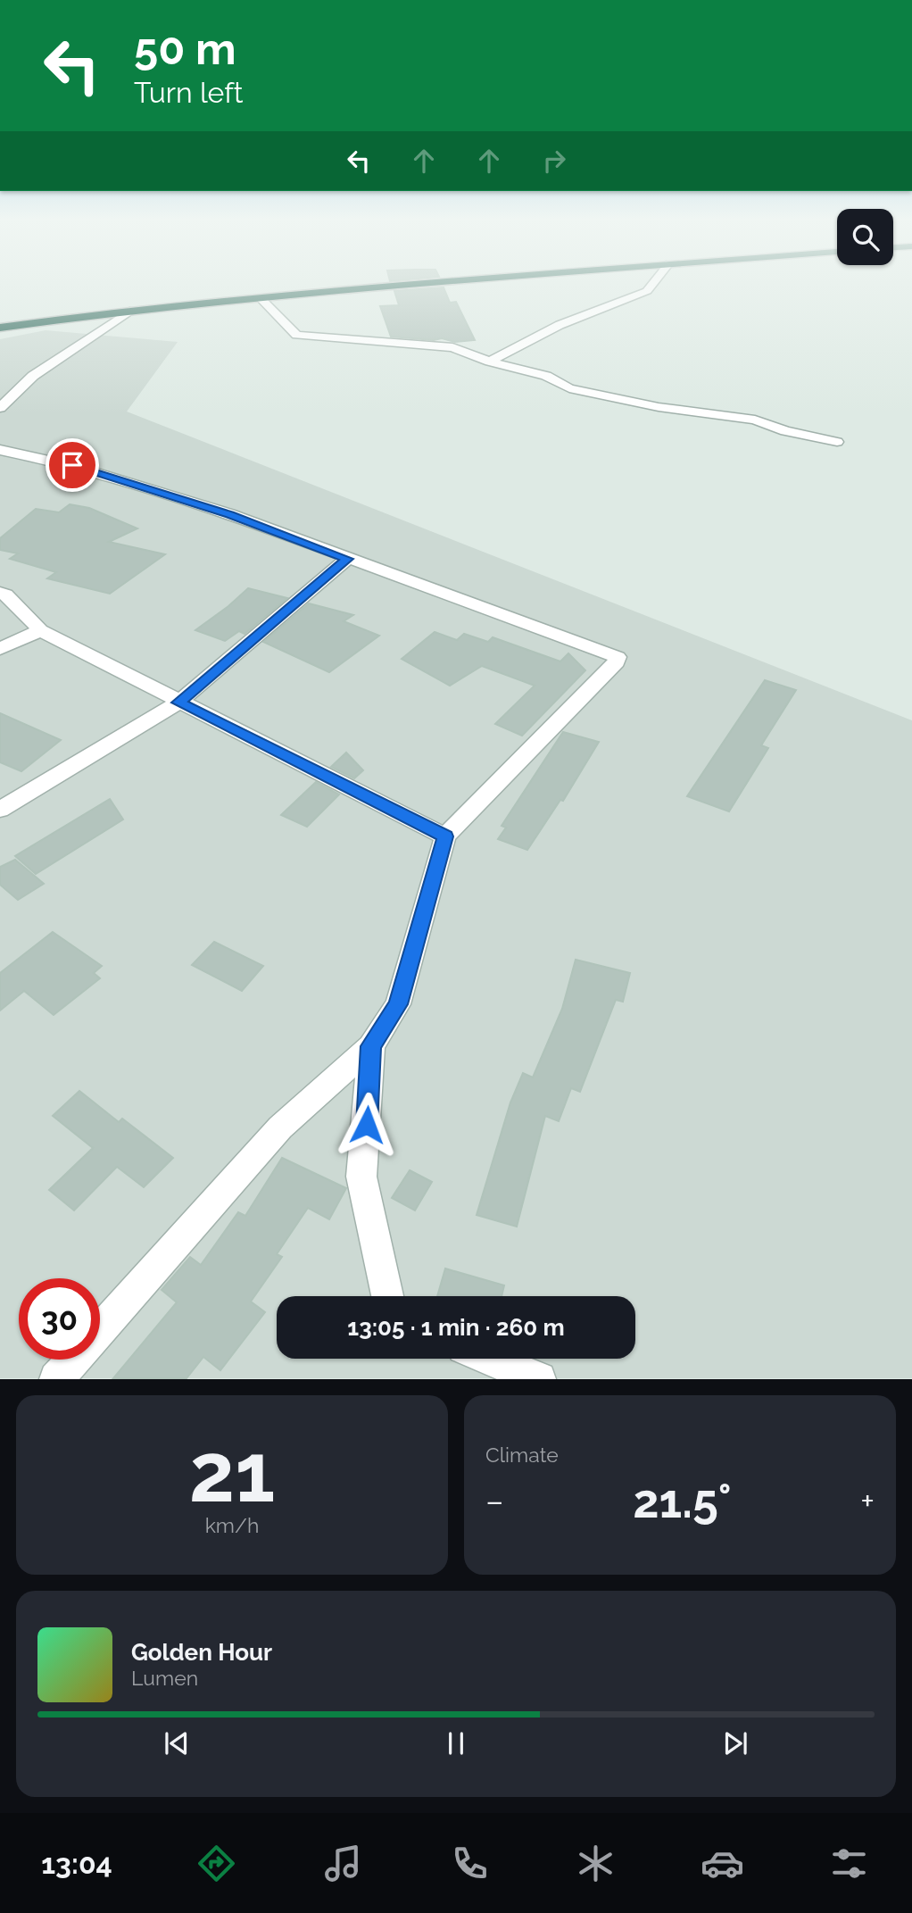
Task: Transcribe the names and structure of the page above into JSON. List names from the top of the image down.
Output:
{
  "page": {
    "turn": ["50 m", "Turn left"],
    "limit": "30",
    "trip": "13:05 · 1 min · 260 m",
    "tile": [
      ["21", "km/h"],
      "Climate"
    ],
    "heat": ["−", "21.5°", "+"],
    "song": ["Golden Hour", "Lumen"],
    "tabs": "13:04"
  }
}
